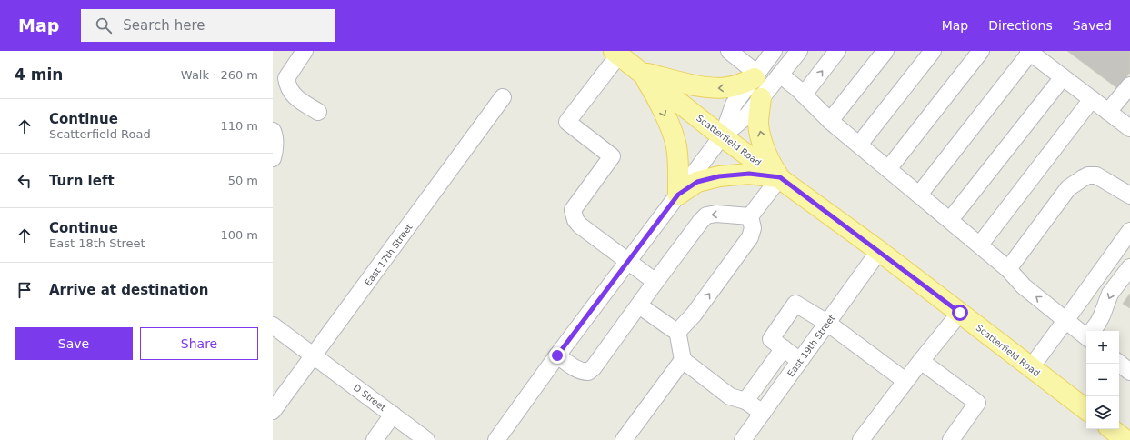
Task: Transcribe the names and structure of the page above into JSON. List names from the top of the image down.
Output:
{
  "streets": {
    "main road": ["Scatterfield Road"],
    "street": ["East 17th Street", "East 19th Street", "D Street"]
  },
  "crossings": [
    ["Scatterfield Road", "East 19th Street"],
    ["East 17th Street", "D Street"]
  ],
  "page": {
    "header": "Map",
    "search": "Search here",
    "nav": ["Map", "Directions", "Saved"],
    "heading": ["4 min", "Walk · 260 m"],
    "list": [
      ["Continue", "Scatterfield Road", "110 m"],
      ["Turn left", "50 m"],
      ["Continue", "East 18th Street", "100 m"],
      "Arrive at destination"
    ],
    "buttons": ["Save", "Share"],
    "map_buttons": ["+", "−"]
  }
}
